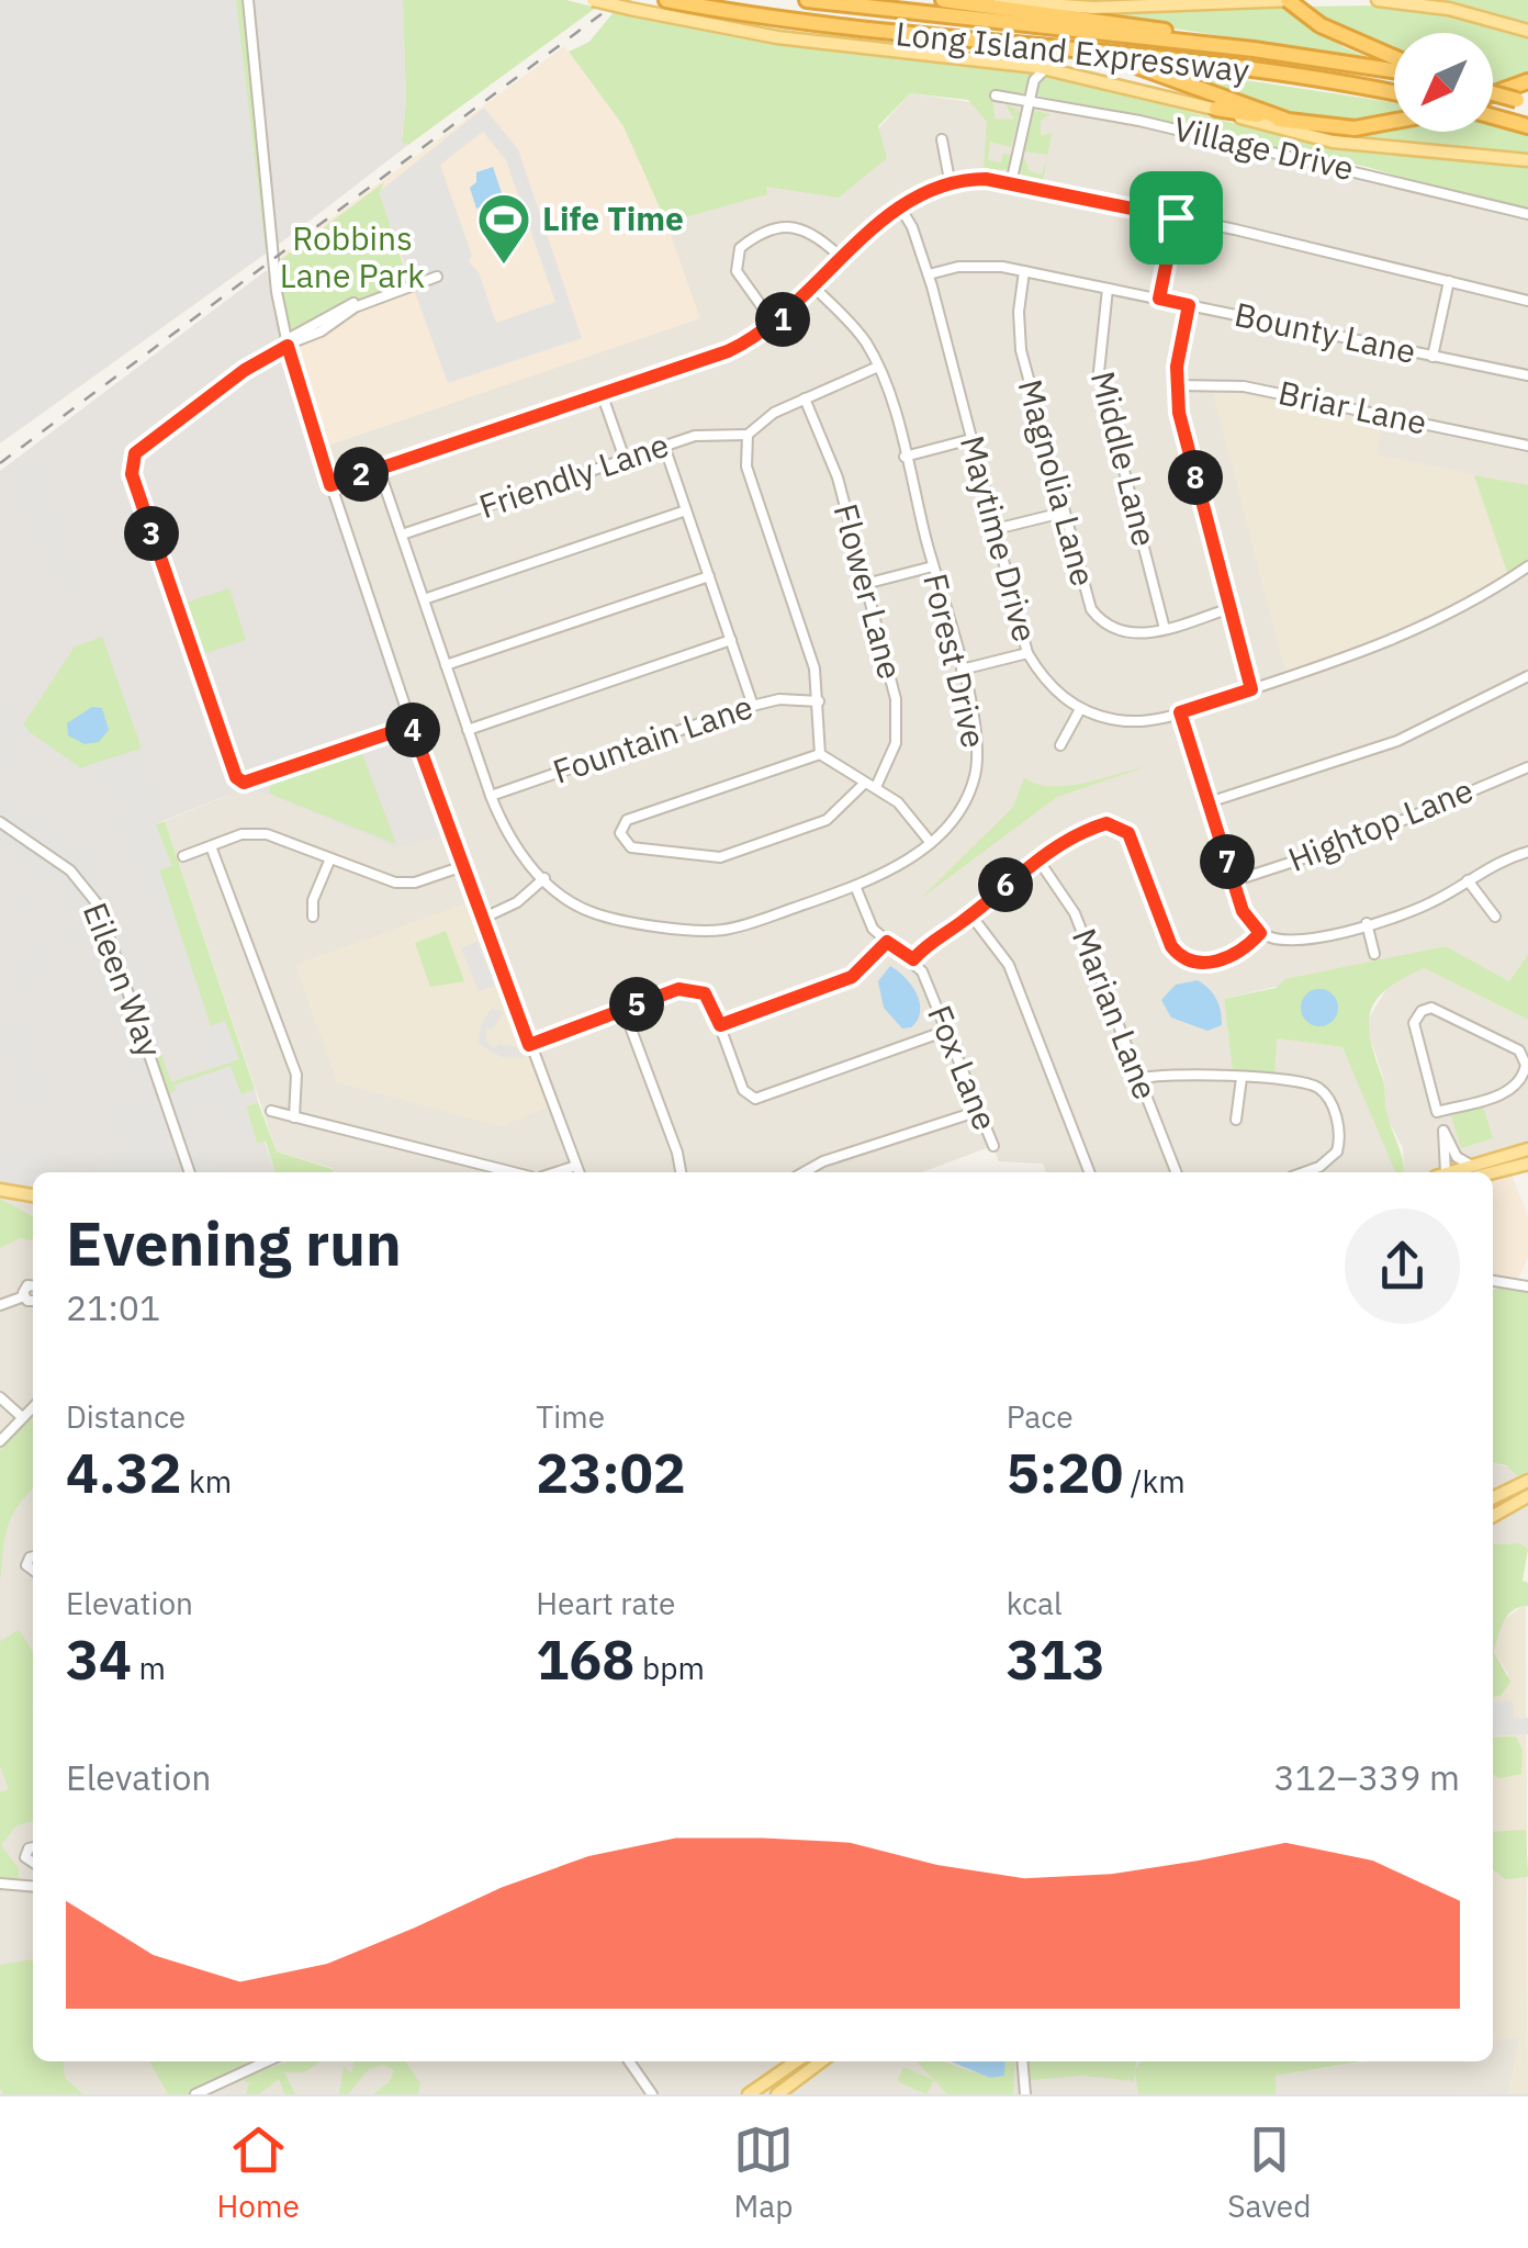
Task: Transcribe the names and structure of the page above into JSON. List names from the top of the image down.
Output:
{
  "streets": {
    "highway": ["Long Island Expressway"],
    "street": [
      "Village Drive",
      "Bounty Lane",
      "Briar Lane",
      "Middle Lane",
      "Friendly Lane",
      "Magnolia Lane",
      "Maytime Drive",
      "Flower Lane",
      "Forest Drive",
      "Fountain Lane",
      "Hightop Lane",
      "Eileen Way",
      "Marian Lane",
      "Fox Lane"
    ]
  },
  "crossings": [
    ["Bounty Lane", "Middle Lane"],
    ["Bounty Lane", "Magnolia Lane"],
    ["Bounty Lane", "Maytime Drive"],
    ["Middle Lane", "Magnolia Lane"],
    ["Friendly Lane", "Forest Drive"],
    ["Forest Drive", "Fountain Lane"]
  ],
  "parks": ["Robbins Lane Park"],
  "places": {
    "sports": ["Life Time"]
  },
  "north": "bottom left",
  "page": {
    "pins": [
      "1",
      "2",
      "8",
      "3",
      "4",
      "7",
      "6",
      "5"
    ],
    "heading": ["Evening run", "21:01"],
    "stats": [
      ["Distance", "4.32 km"],
      ["Time", "23:02"],
      ["Pace", "5:20 /km"],
      ["Elevation", "34 m"],
      ["Heart rate", "168 bpm"],
      ["kcal", "313"]
    ],
    "chart": ["Elevation", "312–339 m"],
    "tabs": ["Home", "Map", "Saved"]
  }
}
